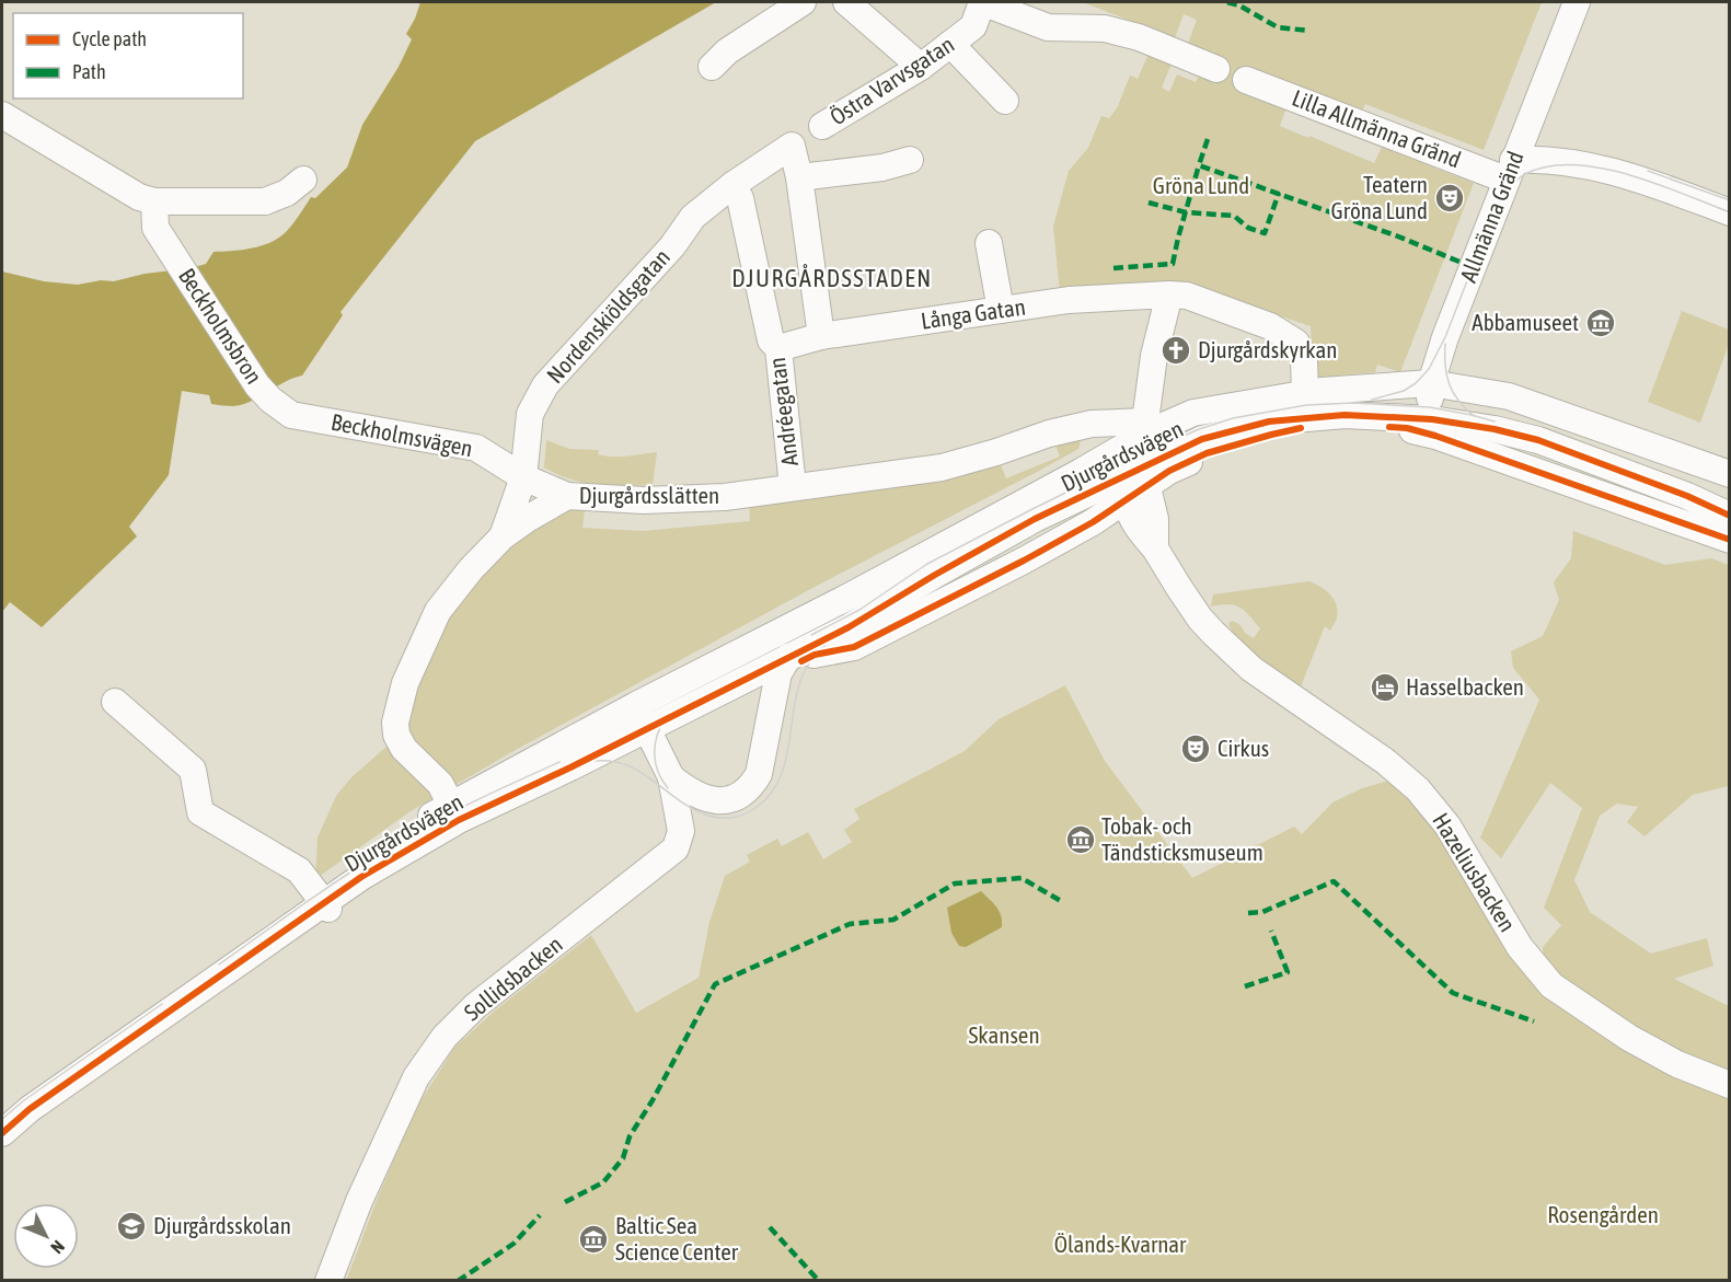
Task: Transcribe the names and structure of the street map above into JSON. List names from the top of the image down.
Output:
{
  "streets": {
    "street": [
      "Östra Varvsgatan",
      "Lilla Allmänna Gränd",
      "Allmänna Gränd",
      "Långa Gatan",
      "Nordenskiöldsgatan",
      "Beckholmsbron",
      "Andréegatan",
      "Beckholmsvägen",
      "Djurgårdsvägen",
      "Djurgårdsslätten",
      "Hazeliusbacken",
      "Sollidsbacken"
    ]
  },
  "crossings": [
    ["Lilla Allmänna Gränd", "Allmänna Gränd"],
    ["Allmänna Gränd", "Djurgårdsvägen"],
    ["Långa Gatan", "Andréegatan"],
    ["Långa Gatan", "Djurgårdsvägen"],
    ["Nordenskiöldsgatan", "Andréegatan"],
    ["Nordenskiöldsgatan", "Beckholmsvägen"],
    ["Nordenskiöldsgatan", "Djurgårdsslätten"],
    ["Beckholmsbron", "Beckholmsvägen"],
    ["Andréegatan", "Djurgårdsslätten"],
    ["Beckholmsvägen", "Djurgårdsslätten"],
    ["Djurgårdsvägen", "Djurgårdsslätten"],
    ["Djurgårdsvägen", "Hazeliusbacken"],
    ["Djurgårdsvägen", "Sollidsbacken"],
    ["Djurgårdsslätten", "Hazeliusbacken"]
  ],
  "districts": ["DJURGÅRDSSTADEN"],
  "parks": [
    "Gröna Lund",
    "Skansen",
    "Rosengården",
    "Ölands-Kvarnar"
  ],
  "places": {
    "theatre": ["Teatern Gröna Lund", "Cirkus"],
    "museum": ["Abbamuseet", "Tobak- och Tändsticksmuseum", "Baltic Sea Science Center"],
    "church": ["Djurgårdskyrkan"],
    "hotel": ["Hasselbacken"],
    "school or university": ["Djurgårdsskolan"]
  },
  "legend": ["Cycle path", "Path"],
  "north": "bottom right"
}
